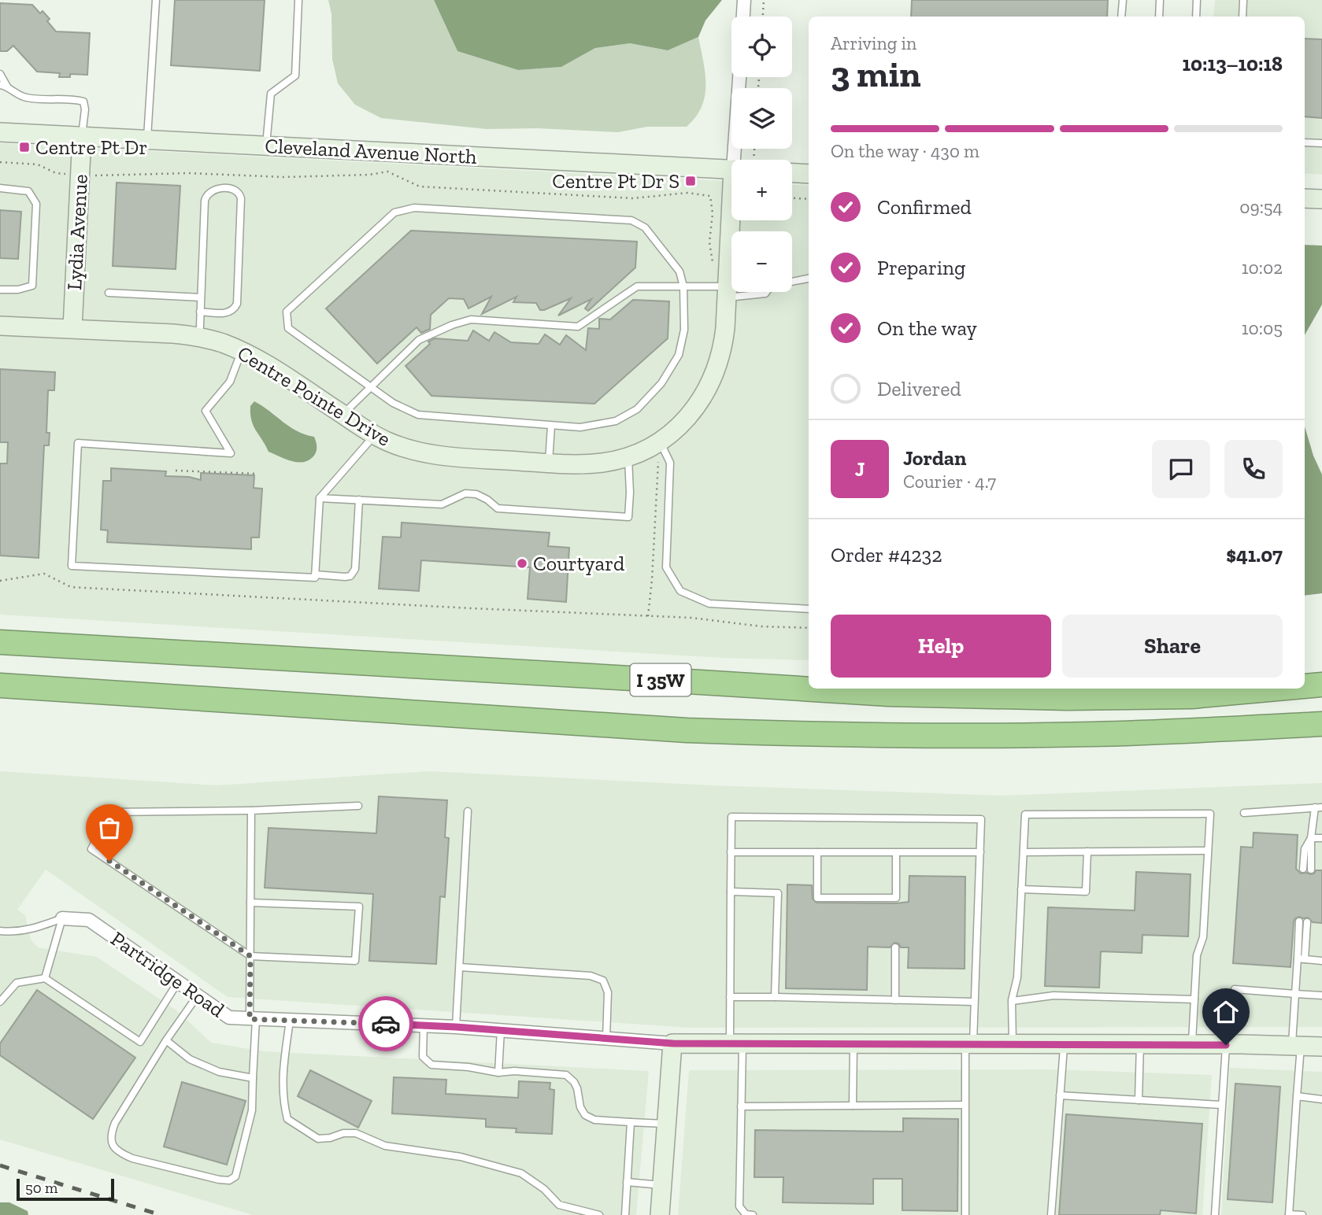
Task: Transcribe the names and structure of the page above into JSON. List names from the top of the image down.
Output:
{
  "streets": {
    "highway": ["I 35W"],
    "street": [
      "Cleveland Avenue North",
      "Lydia Avenue",
      "Centre Pointe Drive",
      "Partridge Road"
    ]
  },
  "crossings": [
    ["Cleveland Avenue North", "Lydia Avenue"],
    ["Lydia Avenue", "Centre Pointe Drive"]
  ],
  "places": {
    "transit": ["Centre Pt Dr", "Centre Pt Dr S"],
    "other": ["Courtyard"]
  },
  "scale_bar": "50 m",
  "page": {
    "map_buttons": ["+", "−"],
    "heading": ["3 min", "Arriving in", "10:13–10:18"],
    "panel": [
      "Jordan",
      "Courier · 4.7",
      "Order #4232",
      "$41.07"
    ],
    "bar": "On the way · 430 m",
    "list": [
      ["Confirmed", "09:54"],
      ["Preparing", "10:02"],
      ["On the way", "10:05"],
      "Delivered"
    ],
    "round": "J",
    "buttons": ["Help", "Share"],
    "scale": "50 m"
  }
}
